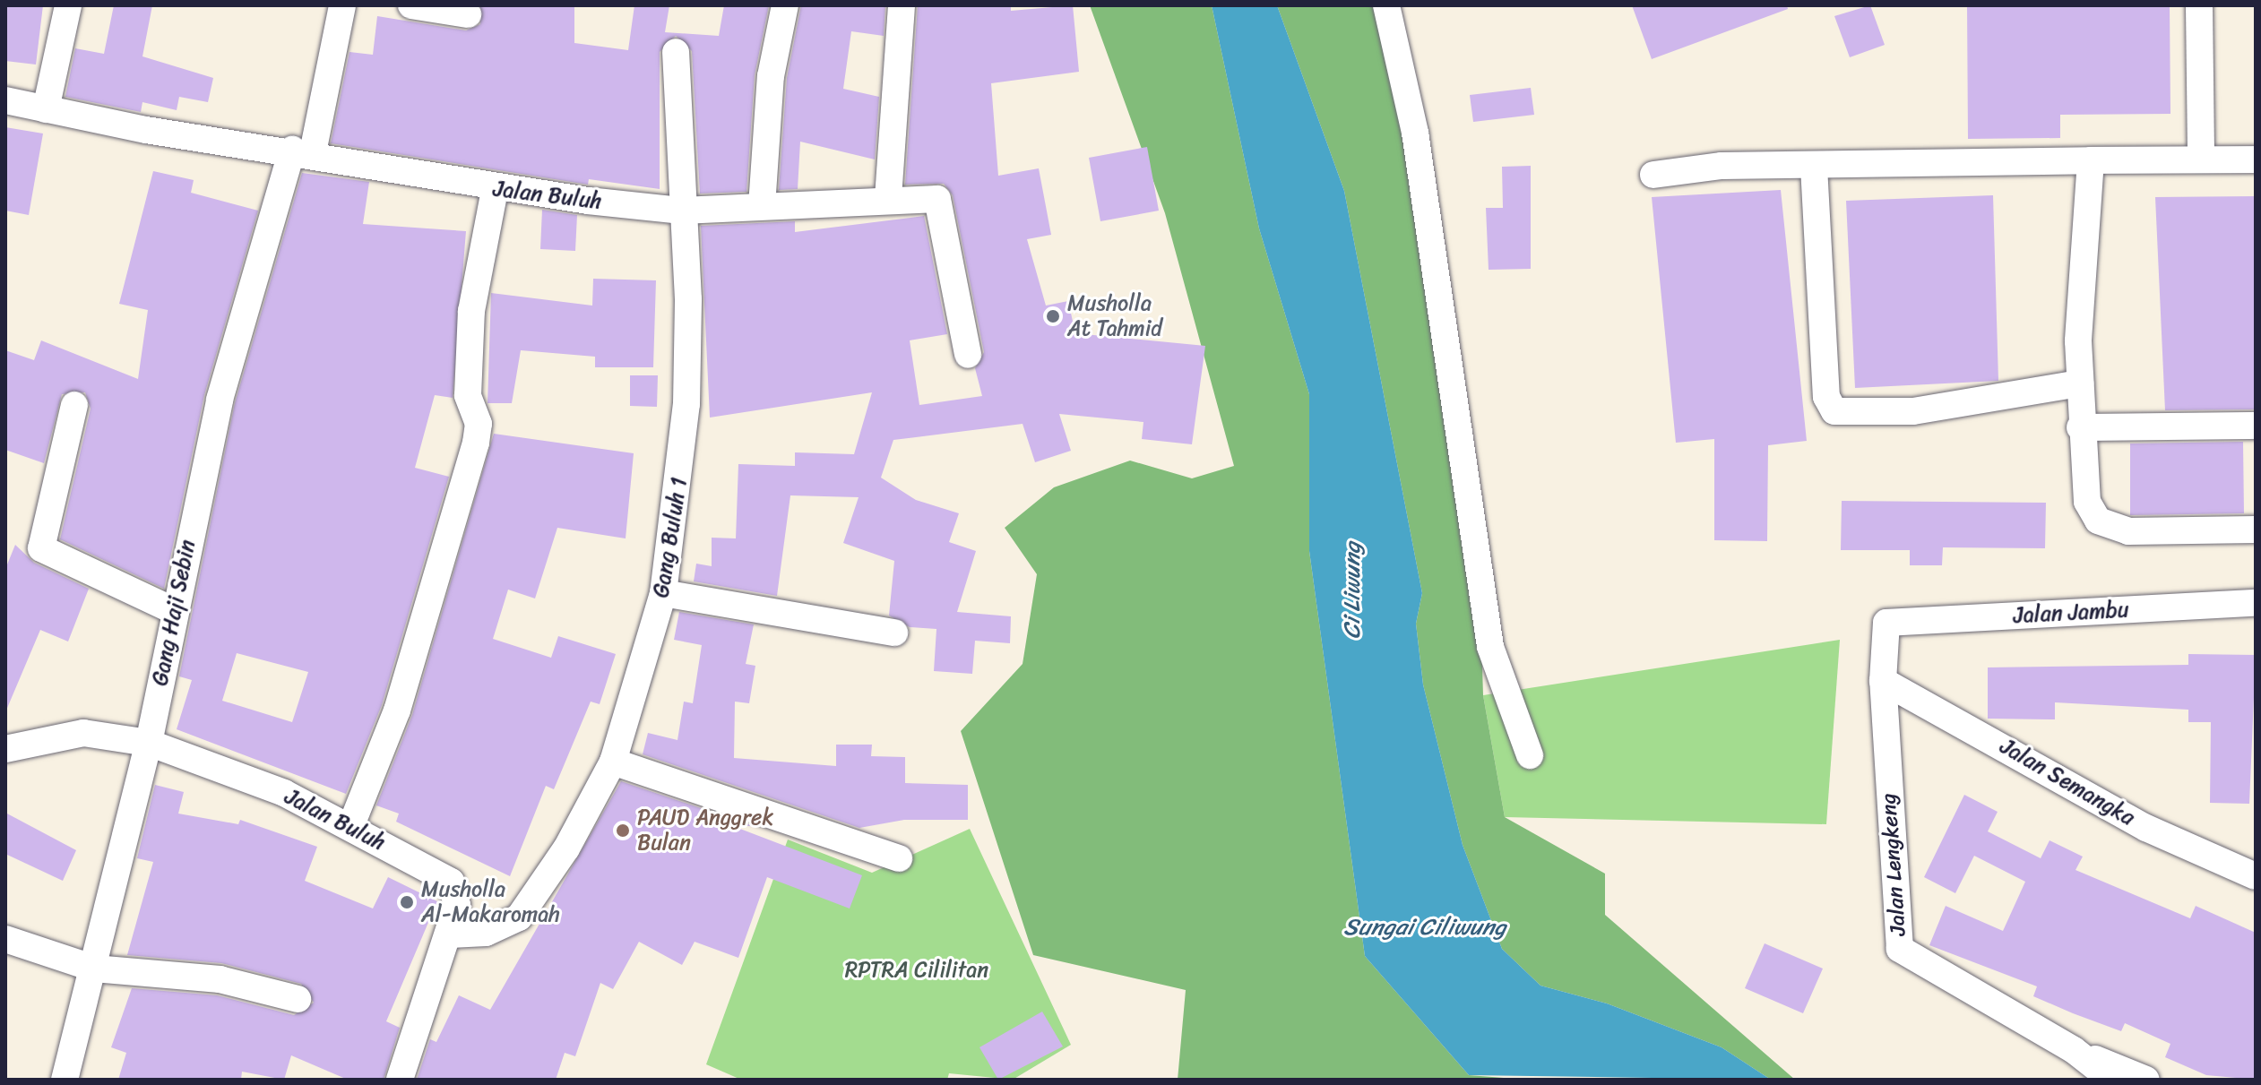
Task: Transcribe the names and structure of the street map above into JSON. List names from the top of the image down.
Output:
{
  "streets": {
    "street": [
      "Jalan Buluh",
      "Gang Buluh 1",
      "Gang Haji Sebin",
      "Jalan Jambu",
      "Jalan Semangka",
      "Jalan Lengkeng"
    ]
  },
  "crossings": [
    ["Jalan Buluh", "Gang Buluh 1"],
    ["Jalan Buluh", "Gang Haji Sebin"],
    ["Jalan Jambu", "Jalan Lengkeng"],
    ["Jalan Semangka", "Jalan Lengkeng"]
  ],
  "water": ["Ci Liwung", "Sungai Ciliwung"],
  "parks": ["RPTRA Cililitan"],
  "places": ["Musholla At Tahmid", "PAUD Anggrek Bulan", "Musholla Al-Makaromah"]
}
